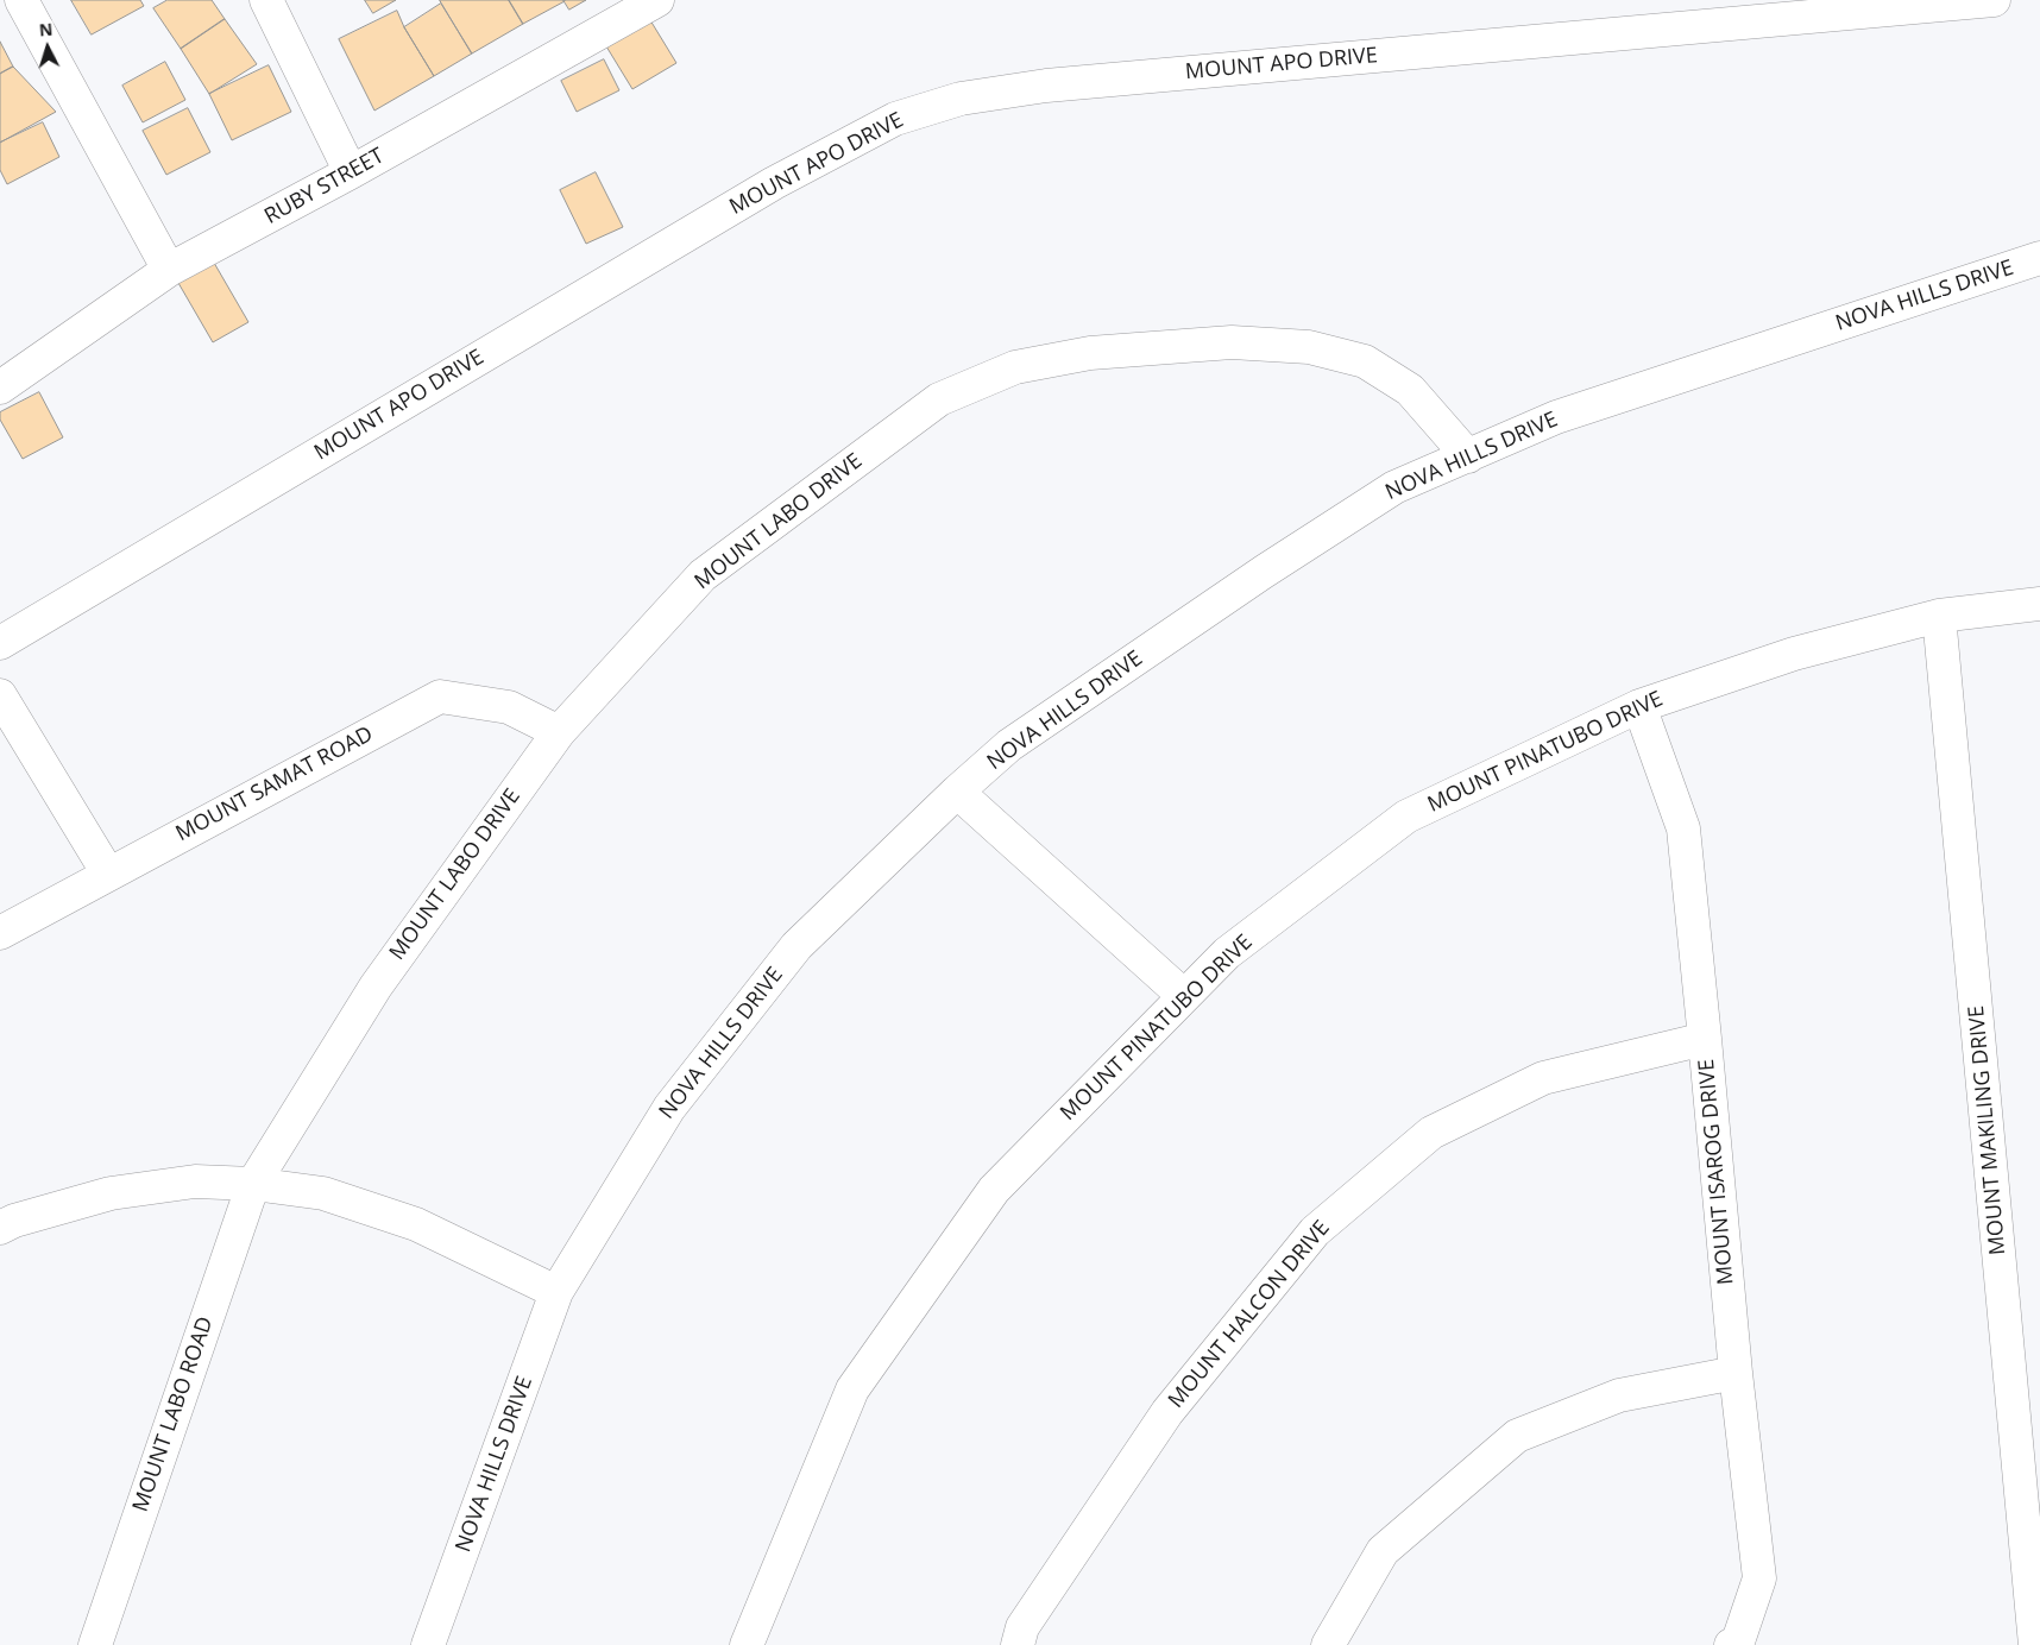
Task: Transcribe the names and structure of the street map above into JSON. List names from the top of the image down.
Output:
{
  "streets": {
    "street": [
      "MOUNT APO DRIVE",
      "RUBY STREET",
      "NOVA HILLS DRIVE",
      "MOUNT LABO DRIVE",
      "MOUNT PINATUBO DRIVE",
      "MOUNT SAMAT ROAD",
      "MOUNT MAKILING DRIVE",
      "MOUNT ISAROG DRIVE",
      "MOUNT HALCON DRIVE",
      "MOUNT LABO ROAD"
    ]
  },
  "crossings": [
    ["NOVA HILLS DRIVE", "MOUNT LABO DRIVE"],
    ["MOUNT LABO DRIVE", "MOUNT SAMAT ROAD"],
    ["MOUNT LABO DRIVE", "MOUNT LABO ROAD"],
    ["MOUNT PINATUBO DRIVE", "MOUNT MAKILING DRIVE"],
    ["MOUNT PINATUBO DRIVE", "MOUNT ISAROG DRIVE"],
    ["MOUNT ISAROG DRIVE", "MOUNT HALCON DRIVE"]
  ],
  "north": "top"
}
